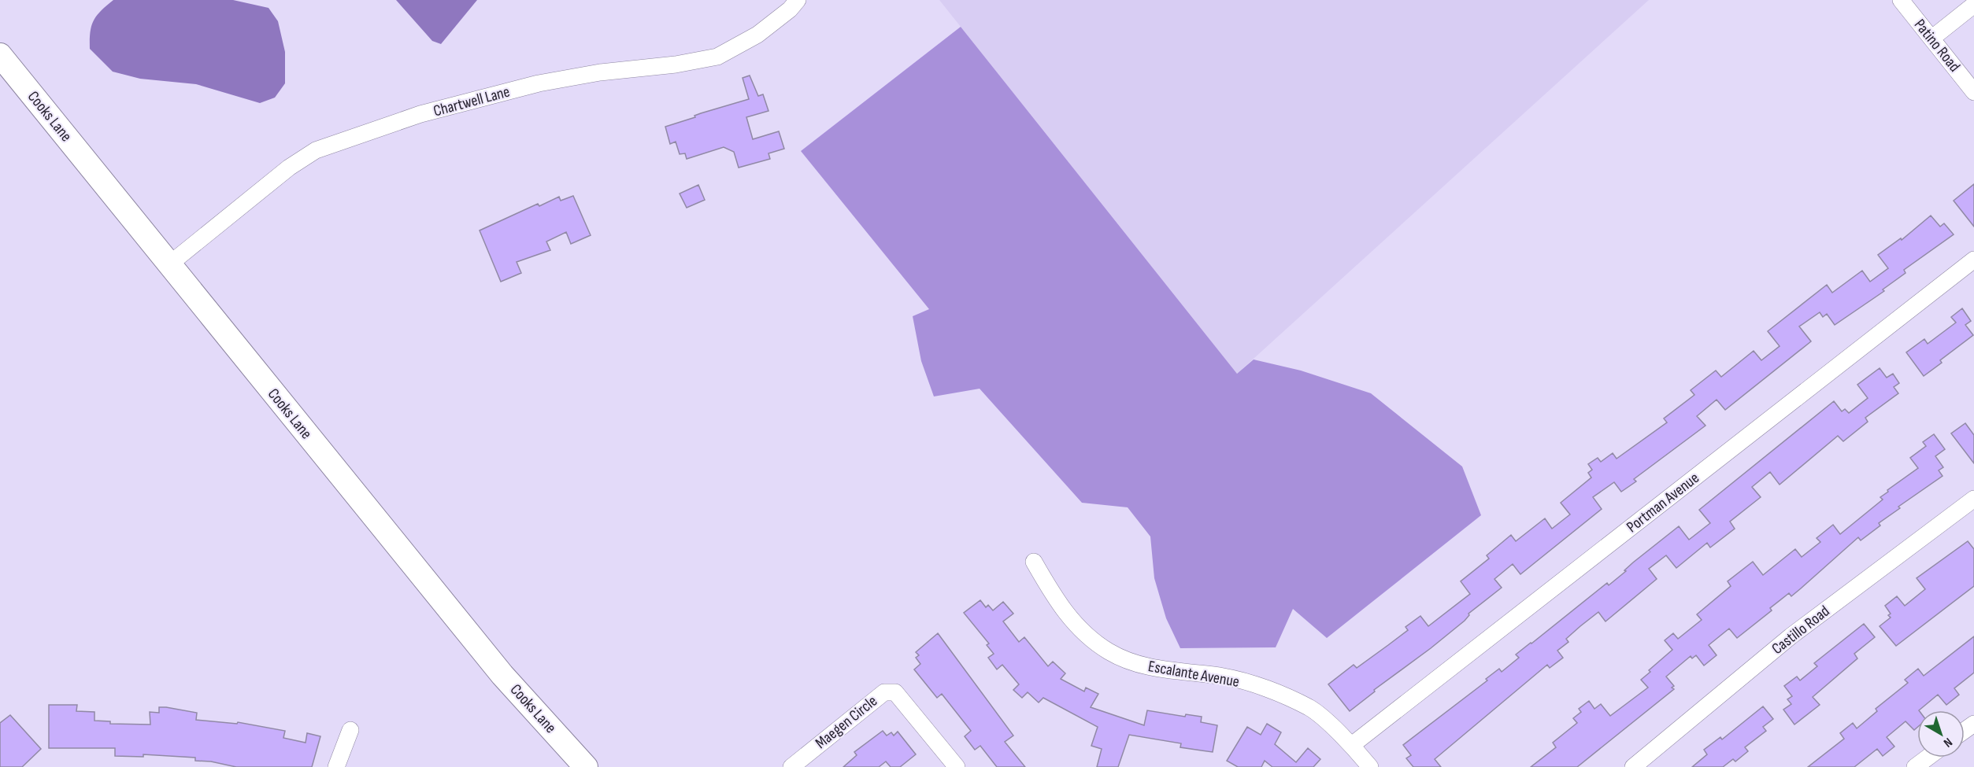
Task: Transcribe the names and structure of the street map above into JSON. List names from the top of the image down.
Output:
{
  "streets": {
    "main road": ["Cooks Lane"],
    "street": [
      "Patino Road",
      "Chartwell Lane",
      "Portman Avenue",
      "Castillo Road",
      "Escalante Avenue",
      "Maegen Circle"
    ]
  },
  "crossings": [
    ["Chartwell Lane", "Cooks Lane"],
    ["Portman Avenue", "Escalante Avenue"]
  ],
  "north": "bottom right"
}
